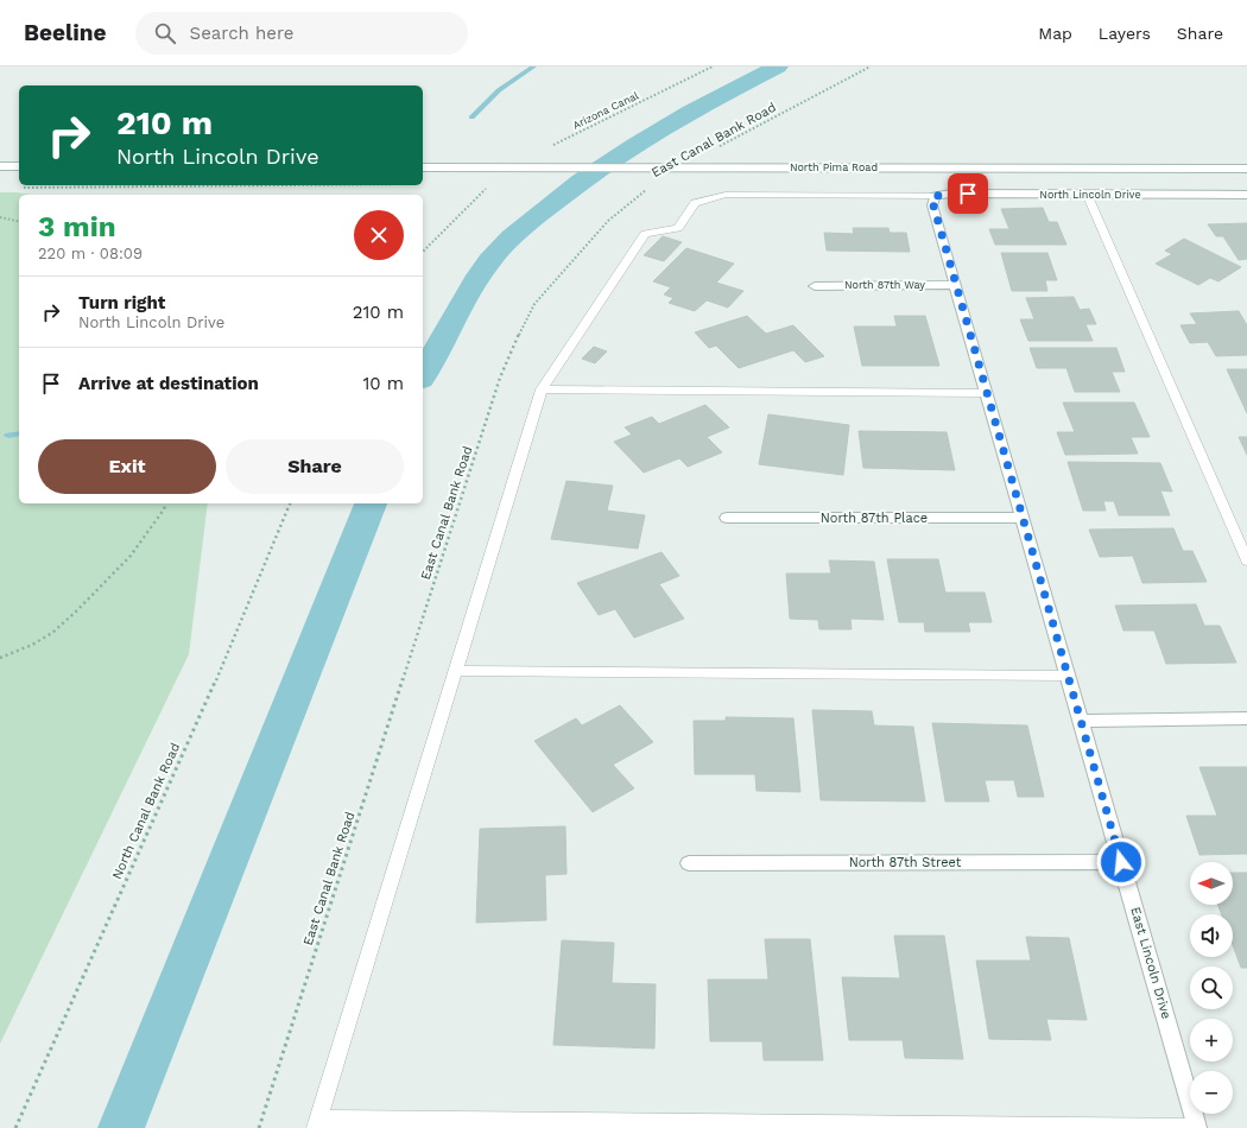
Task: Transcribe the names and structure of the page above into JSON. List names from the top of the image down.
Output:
{
  "streets": {
    "street": [
      "North Pima Road",
      "North Lincoln Drive",
      "North 87th Way",
      "North 87th Place",
      "North 87th Street",
      "East Lincoln Drive"
    ],
    "path": ["Arizona Canal", "East Canal Bank Road", "North Canal Bank Road"]
  },
  "crossings": [
    ["East Canal Bank Road", "North Pima Road"],
    ["North Lincoln Drive", "East Lincoln Drive"],
    ["North 87th Way", "East Lincoln Drive"],
    ["North 87th Place", "East Lincoln Drive"],
    ["North 87th Street", "East Lincoln Drive"]
  ],
  "north": "left",
  "page": {
    "header": "Beeline",
    "search": "Search here",
    "nav": ["Map", "Layers", "Share"],
    "turn": ["210 m", "North Lincoln Drive"],
    "heading": ["3 min", "220 m · 08:09"],
    "list": [
      {
        "name": "Turn right",
        "note": "North Lincoln Drive",
        "value": "210 m"
      },
      {
        "name": "Arrive at destination",
        "value": "10 m"
      }
    ],
    "buttons": ["Exit", "Share"],
    "map_buttons": ["+", "−"]
  }
}
